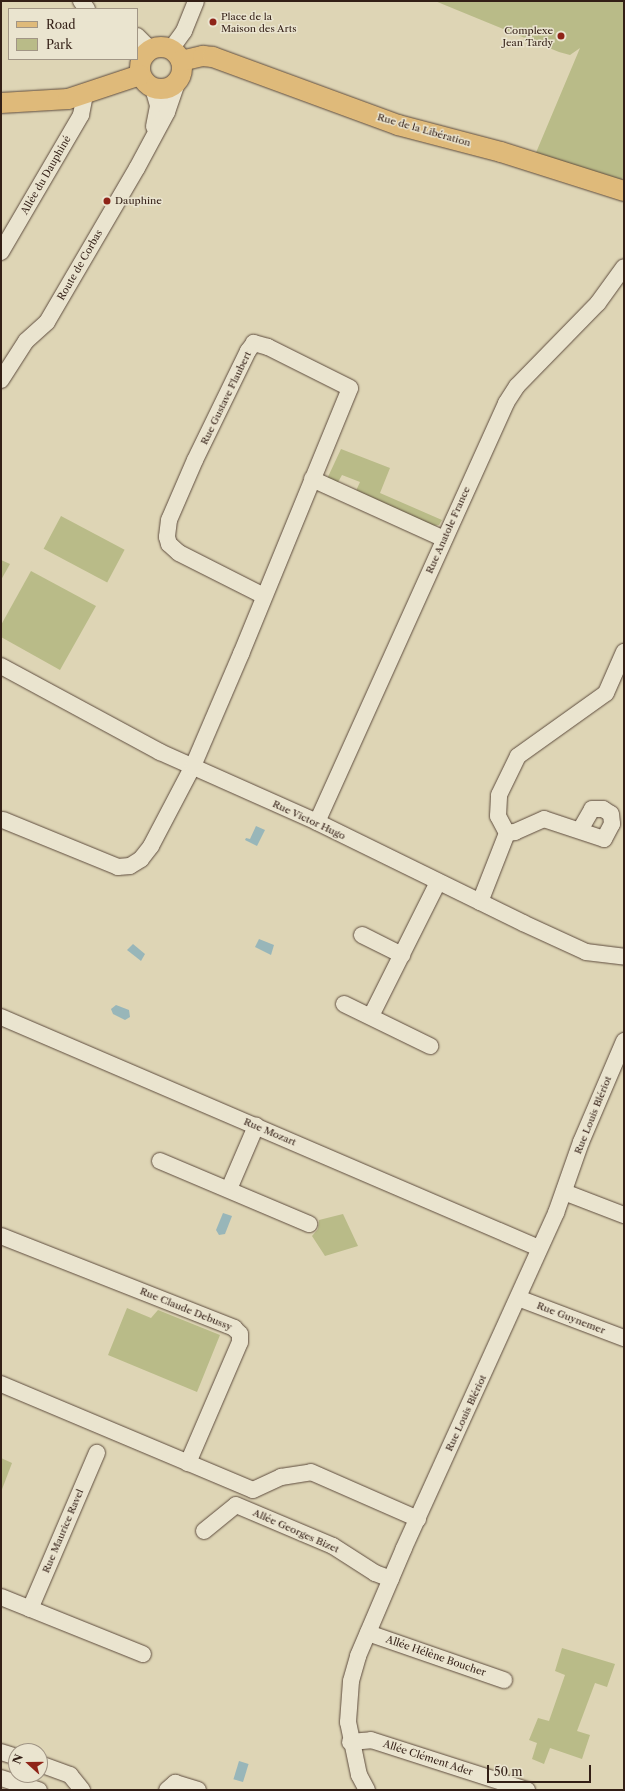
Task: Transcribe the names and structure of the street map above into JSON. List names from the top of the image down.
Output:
{
  "streets": {
    "main road": ["Rue de la Libération"],
    "street": [
      "Allée du Dauphiné",
      "Route de Corbas",
      "Rue Gustave Flaubert",
      "Rue Anatole France",
      "Rue Victor Hugo",
      "Rue Louis Blériot",
      "Rue Mozart",
      "Rue Claude Debussy",
      "Rue Guynemer",
      "Rue Maurice Ravel",
      "Allée Georges Bizet",
      "Allée Hélène Boucher",
      "Allée Clément Ader"
    ]
  },
  "crossings": [
    ["Rue de la Libération", "Route de Corbas"],
    ["Rue Gustave Flaubert", "Rue Victor Hugo"],
    ["Rue Anatole France", "Rue Victor Hugo"],
    ["Rue Louis Blériot", "Rue Mozart"],
    ["Rue Louis Blériot", "Rue Guynemer"],
    ["Rue Louis Blériot", "Allée Georges Bizet"],
    ["Rue Louis Blériot", "Allée Hélène Boucher"],
    ["Rue Louis Blériot", "Allée Clément Ader"]
  ],
  "places": ["Place de la Maison des Arts", "Complexe Jean Tardy", "Dauphine"],
  "legend": ["Road", "Park"],
  "scale_bar": "50 m",
  "north": "left"
}
